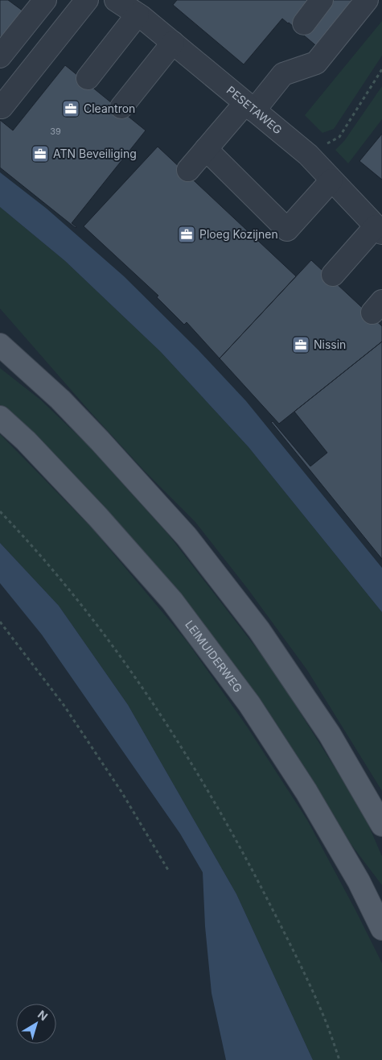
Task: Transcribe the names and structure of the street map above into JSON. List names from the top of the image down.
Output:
{
  "streets": {
    "main road": ["LEIMUIDERWEG"],
    "street": ["PESETAWEG"]
  },
  "places": {
    "office": [
      "Cleantron",
      "ATN Beveiliging",
      "Ploeg Kozijnen",
      "Nissin"
    ]
  },
  "house_numbers": ["39"],
  "north": "top right"
}
